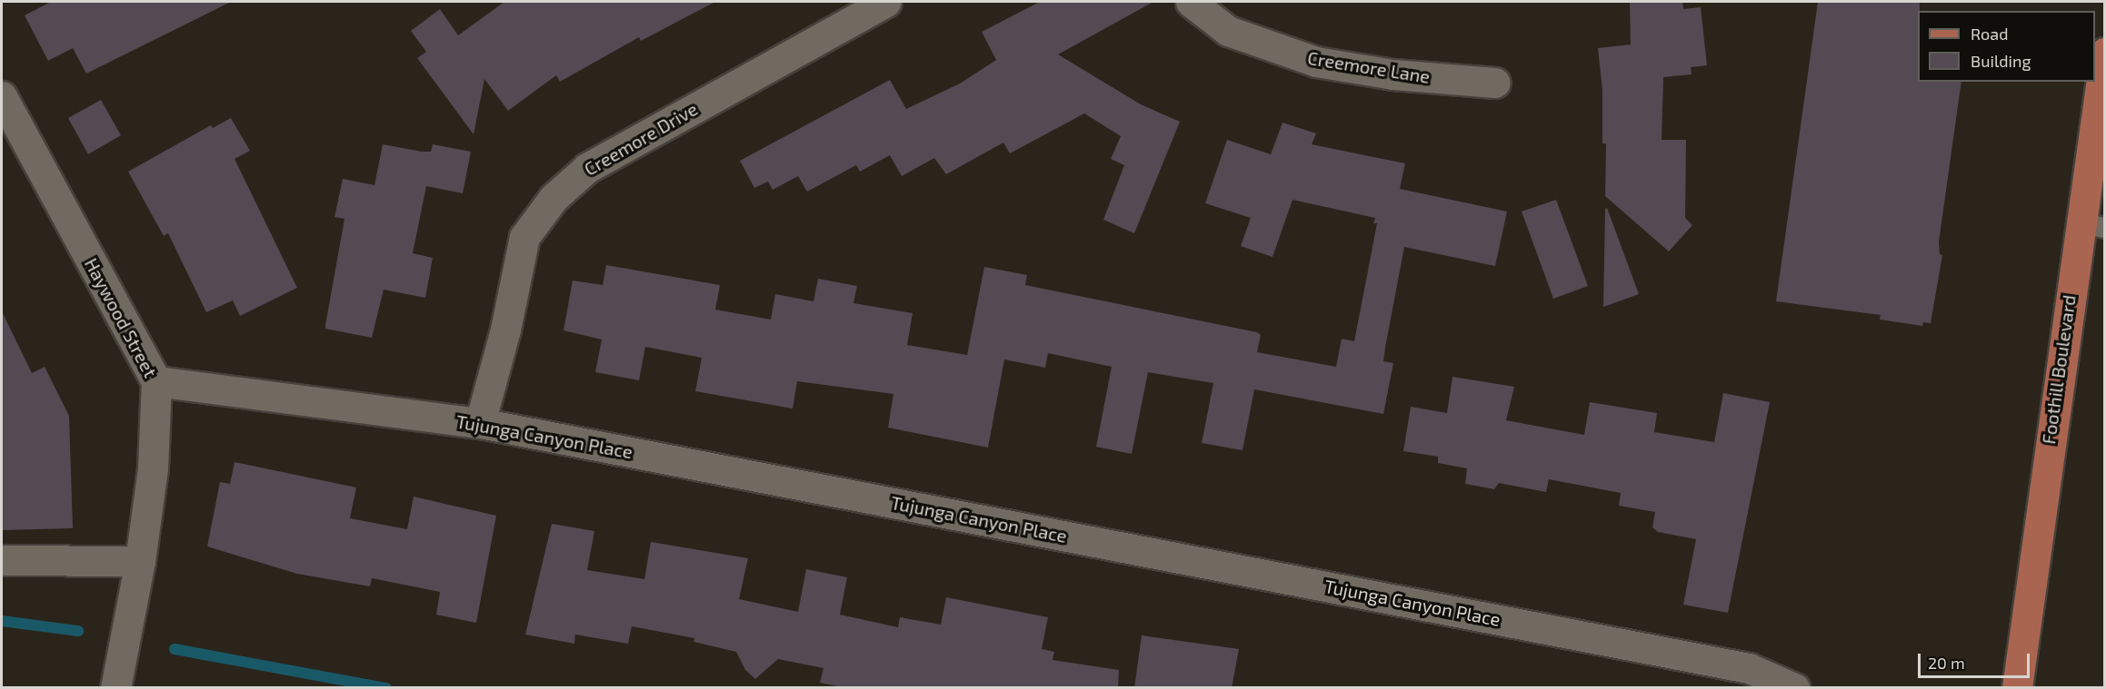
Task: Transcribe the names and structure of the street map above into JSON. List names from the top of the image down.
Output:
{
  "streets": {
    "main road": ["Foothill Boulevard"],
    "street": [
      "Creemore Lane",
      "Creemore Drive",
      "Haywood Street",
      "Tujunga Canyon Place"
    ]
  },
  "crossings": [
    ["Creemore Drive", "Tujunga Canyon Place"],
    ["Haywood Street", "Tujunga Canyon Place"]
  ],
  "legend": ["Road", "Building"],
  "scale_bar": "20 m"
}
